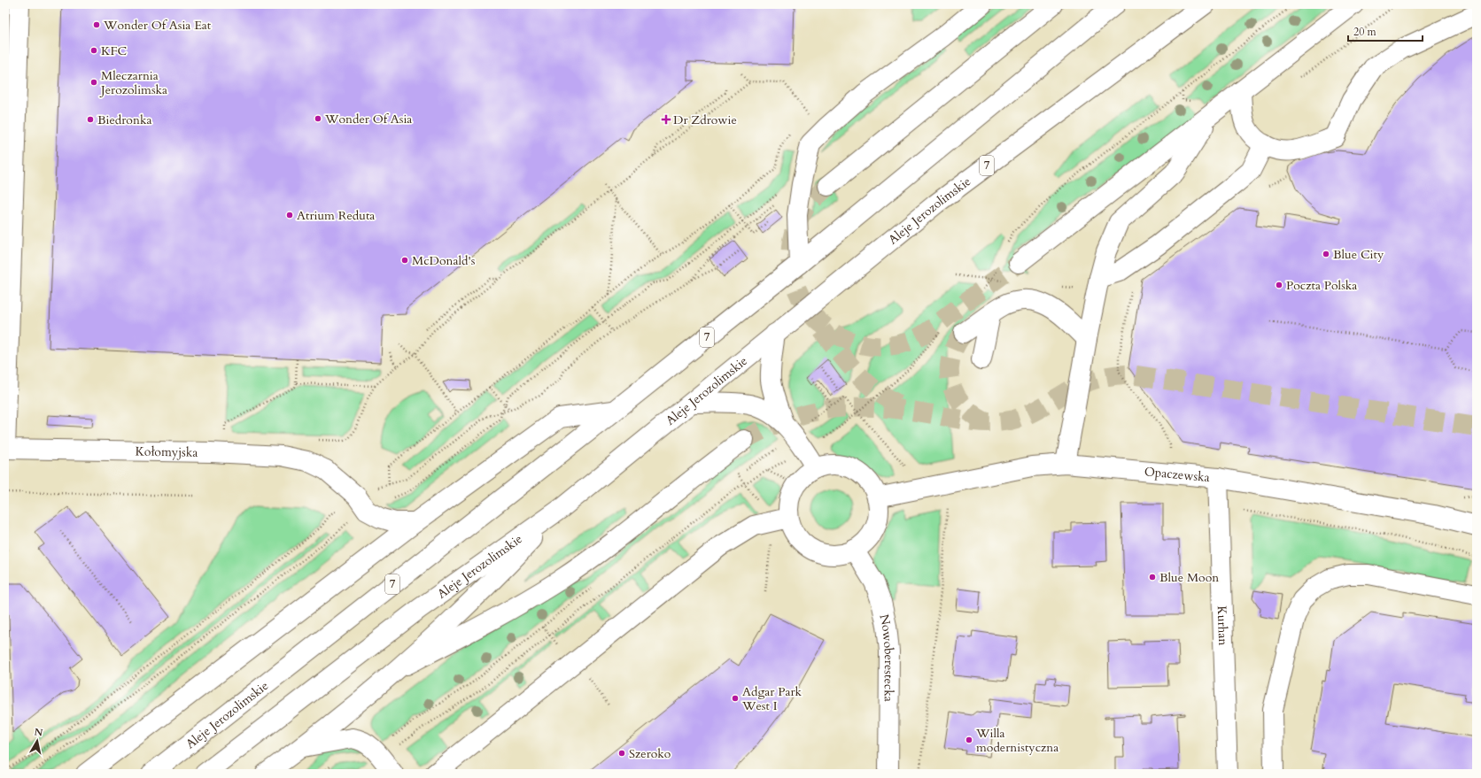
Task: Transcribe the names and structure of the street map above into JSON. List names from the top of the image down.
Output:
{
  "streets": {
    "main road": [
      "7",
      "Aleje Jerozolimskie",
      "Kołomyjska",
      "Opaczewska",
      "Kurhan",
      "Nowoberestecka"
    ]
  },
  "crossings": [
    ["Opaczewska", "Kurhan"],
    ["Opaczewska", "Nowoberestecka"]
  ],
  "places": {
    "other": [
      "Wonder Of Asia Eat",
      "KFC",
      "Mleczarnia Jerozolimska",
      "Wonder Of Asia",
      "Biedronka",
      "Atrium Reduta",
      "Blue City",
      "McDonald's",
      "Poczta Polska",
      "Blue Moon",
      "Adgar Park West I",
      "Willa modernistyczna",
      "Szeroko"
    ],
    "health": ["Dr Zdrowie"]
  },
  "scale_bar": "20 m",
  "north": "top"
}
